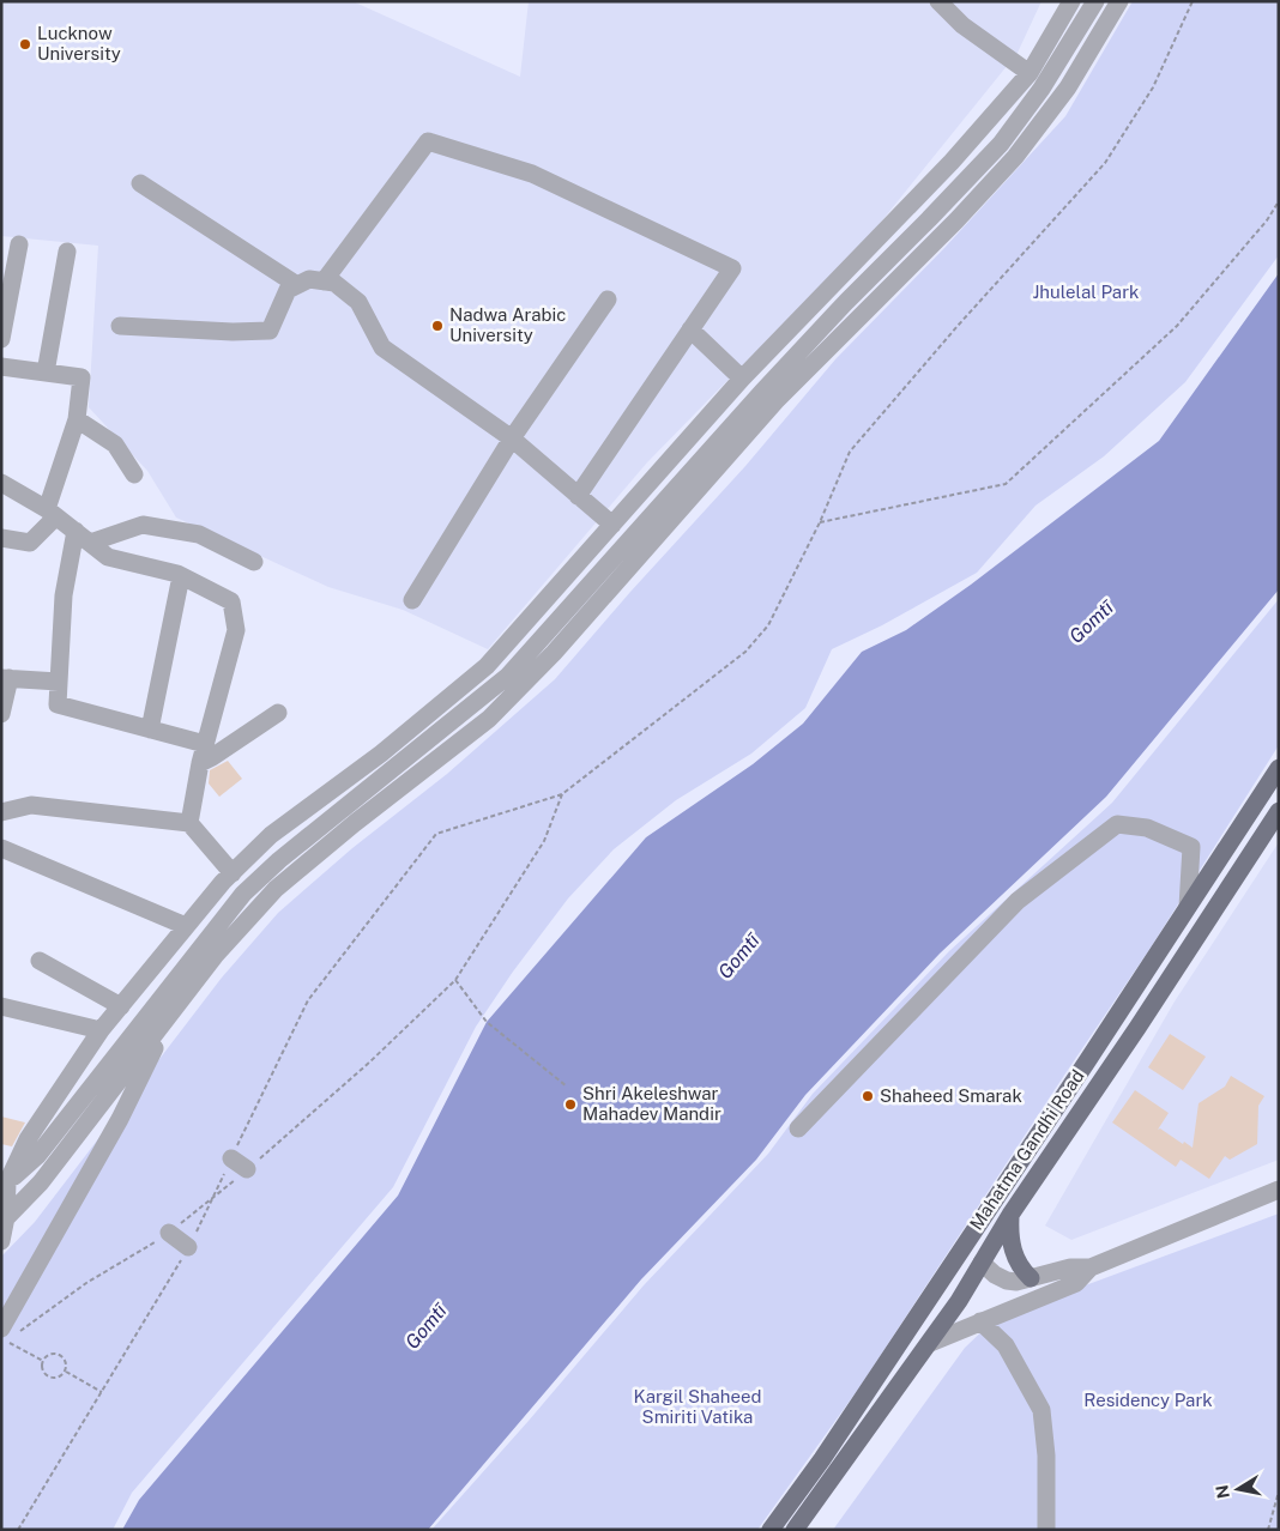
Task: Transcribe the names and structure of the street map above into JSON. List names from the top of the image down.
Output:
{
  "streets": {
    "main road": ["Mahatma Gandhi Road"]
  },
  "water": ["Gomtī"],
  "parks": ["Jhulelal Park", "Kargil Shaheed Smiriti Vatika", "Residency Park"],
  "places": [
    "Lucknow University",
    "Nadwa Arabic University",
    "Shaheed Smarak",
    "Shri Akeleshwar Mahadev Mandir"
  ],
  "north": "left"
}
